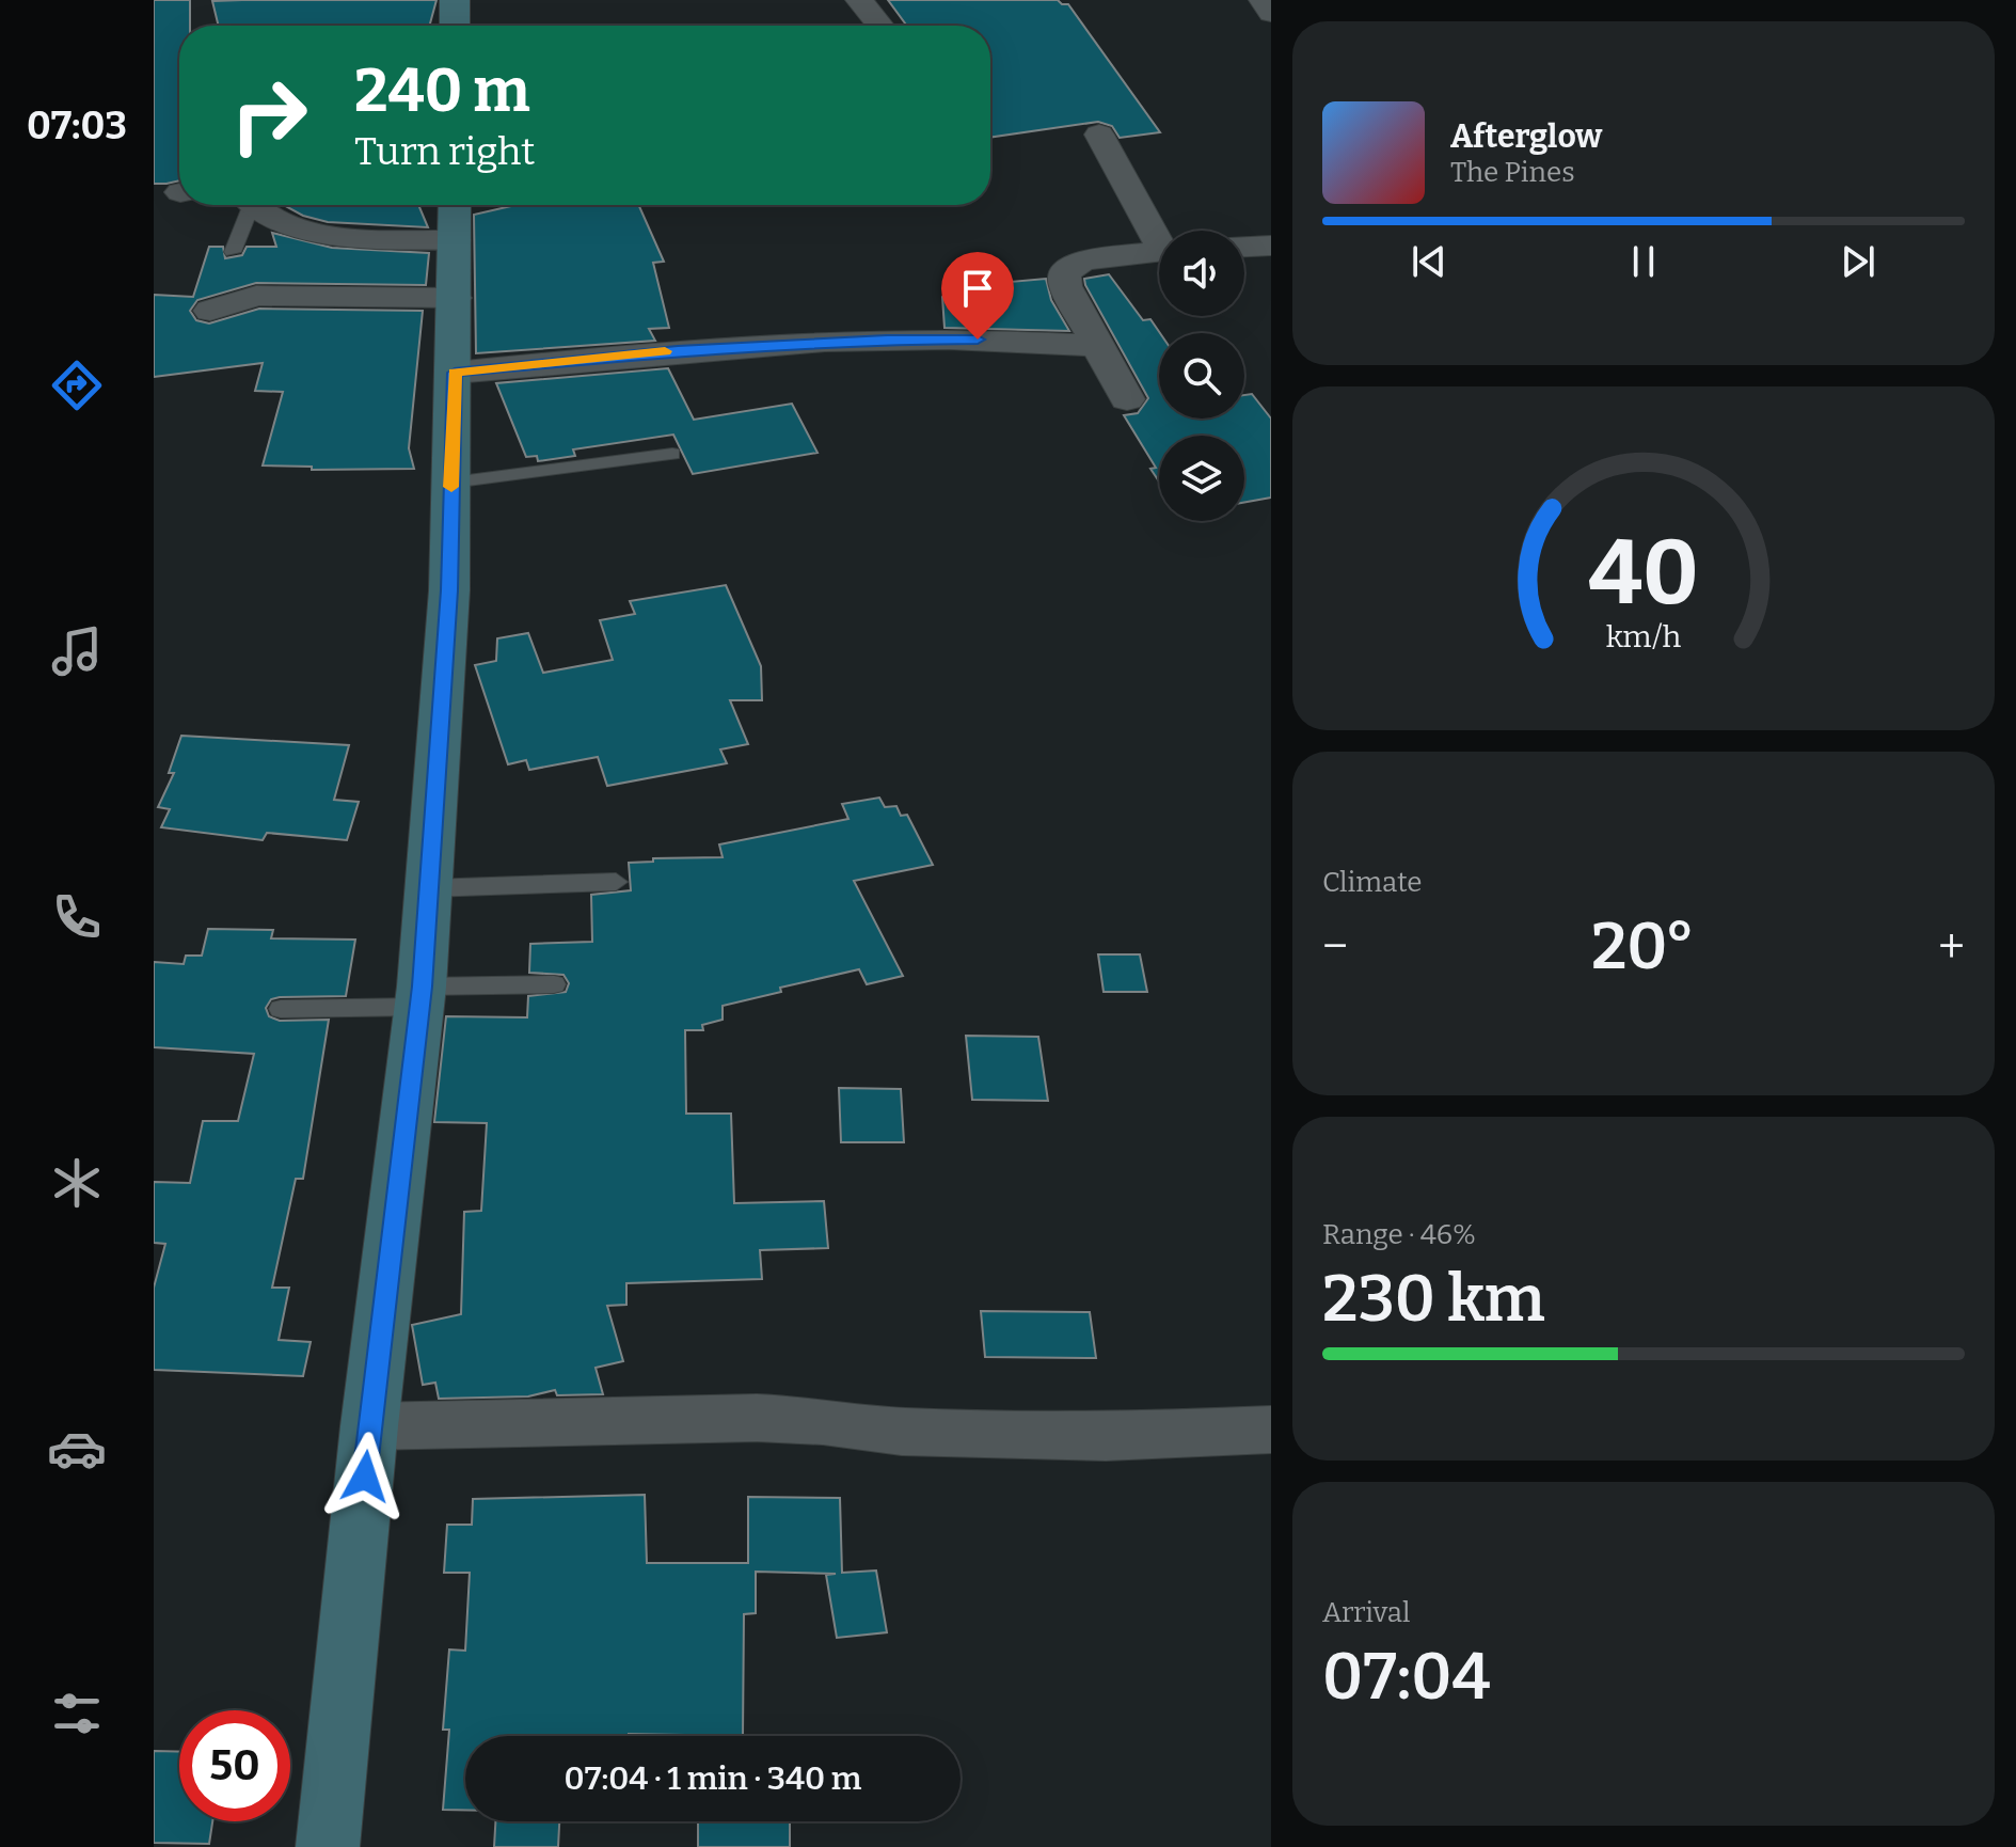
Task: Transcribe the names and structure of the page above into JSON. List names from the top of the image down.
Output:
{
  "page": {
    "tabs": "07:03",
    "turn": ["240 m", "Turn right"],
    "song": ["Afterglow", "The Pines"],
    "tile": [
      "Climate",
      ["Range · 46%", "230 km"],
      ["Arrival", "07:04"]
    ],
    "heat": ["−", "20°", "+"],
    "limit": "50",
    "trip": "07:04 · 1 min · 340 m",
    "gauge": ["40", "km/h"]
  }
}
